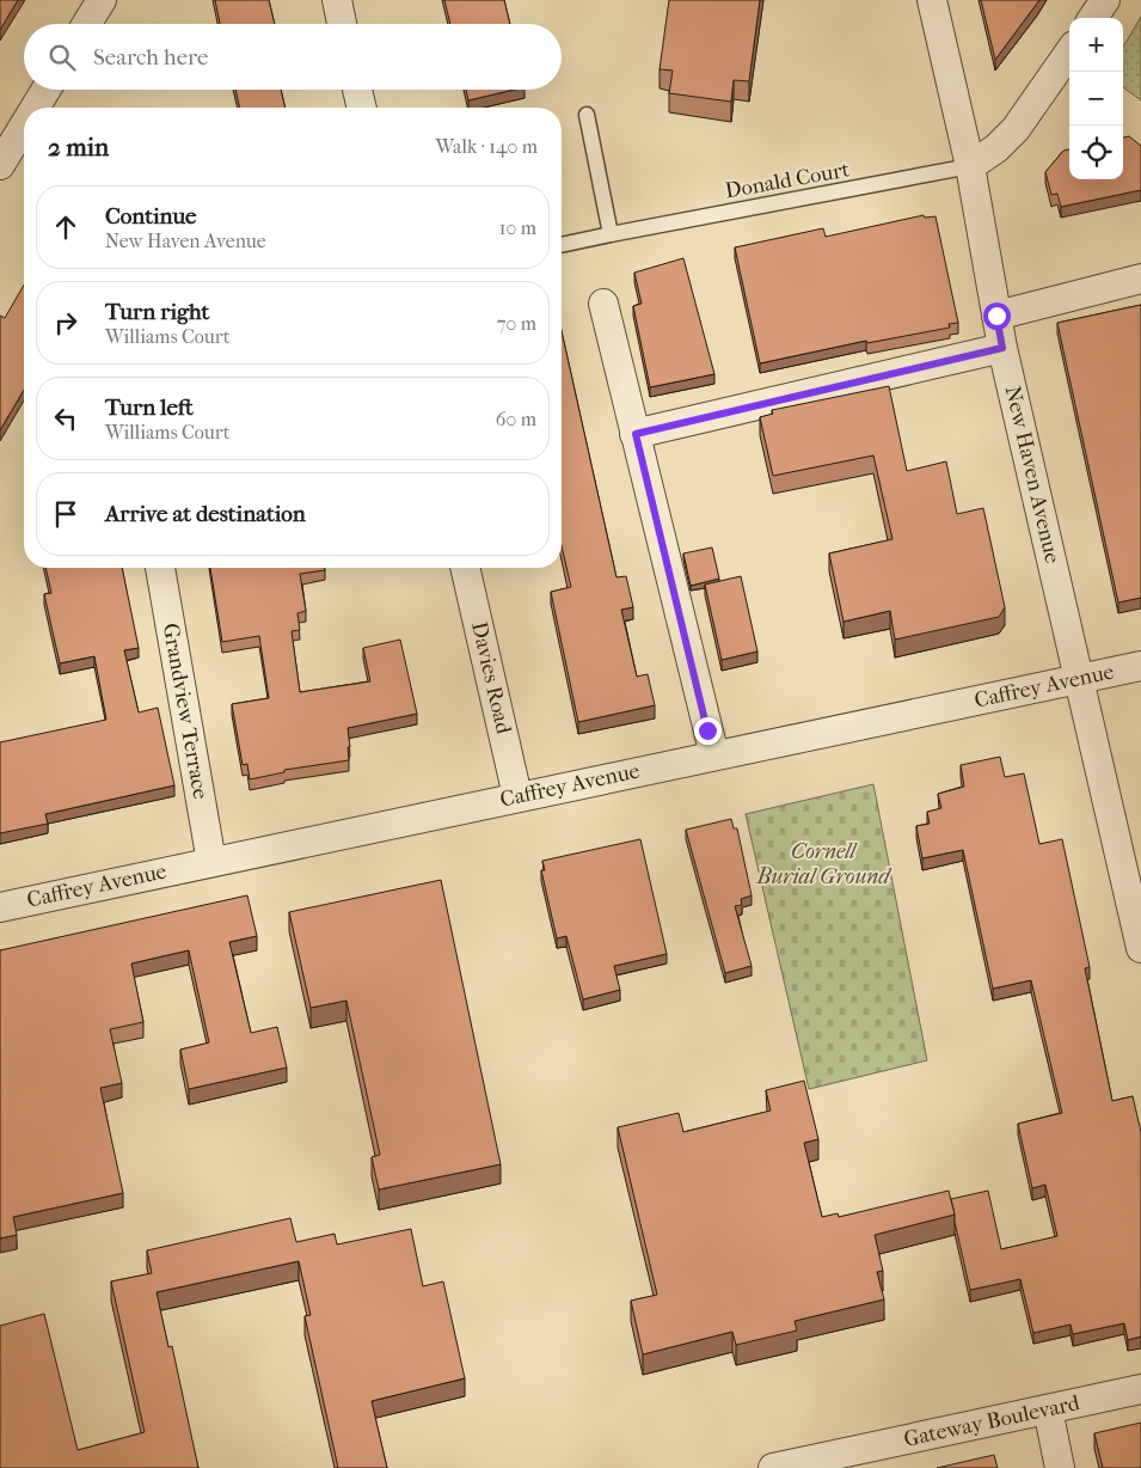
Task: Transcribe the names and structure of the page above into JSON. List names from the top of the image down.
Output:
{
  "streets": {
    "street": [
      "New Haven Avenue",
      "Davies Road",
      "Caffrey Avenue",
      "Grandview Terrace",
      "Gateway Boulevard"
    ],
    "lane": ["Donald Court"]
  },
  "crossings": [
    ["Donald Court", "New Haven Avenue"],
    ["New Haven Avenue", "Caffrey Avenue"],
    ["Davies Road", "Caffrey Avenue"],
    ["Caffrey Avenue", "Grandview Terrace"]
  ],
  "parks": ["Cornell Burial Ground"],
  "page": {
    "map_buttons": ["+", "−"],
    "search": "Search here",
    "heading": ["2 min", "Walk · 140 m"],
    "list": [
      ["Continue", "New Haven Avenue", "10 m"],
      ["Turn right", "Williams Court", "70 m"],
      ["Turn left", "Williams Court", "60 m"],
      "Arrive at destination"
    ]
  }
}
